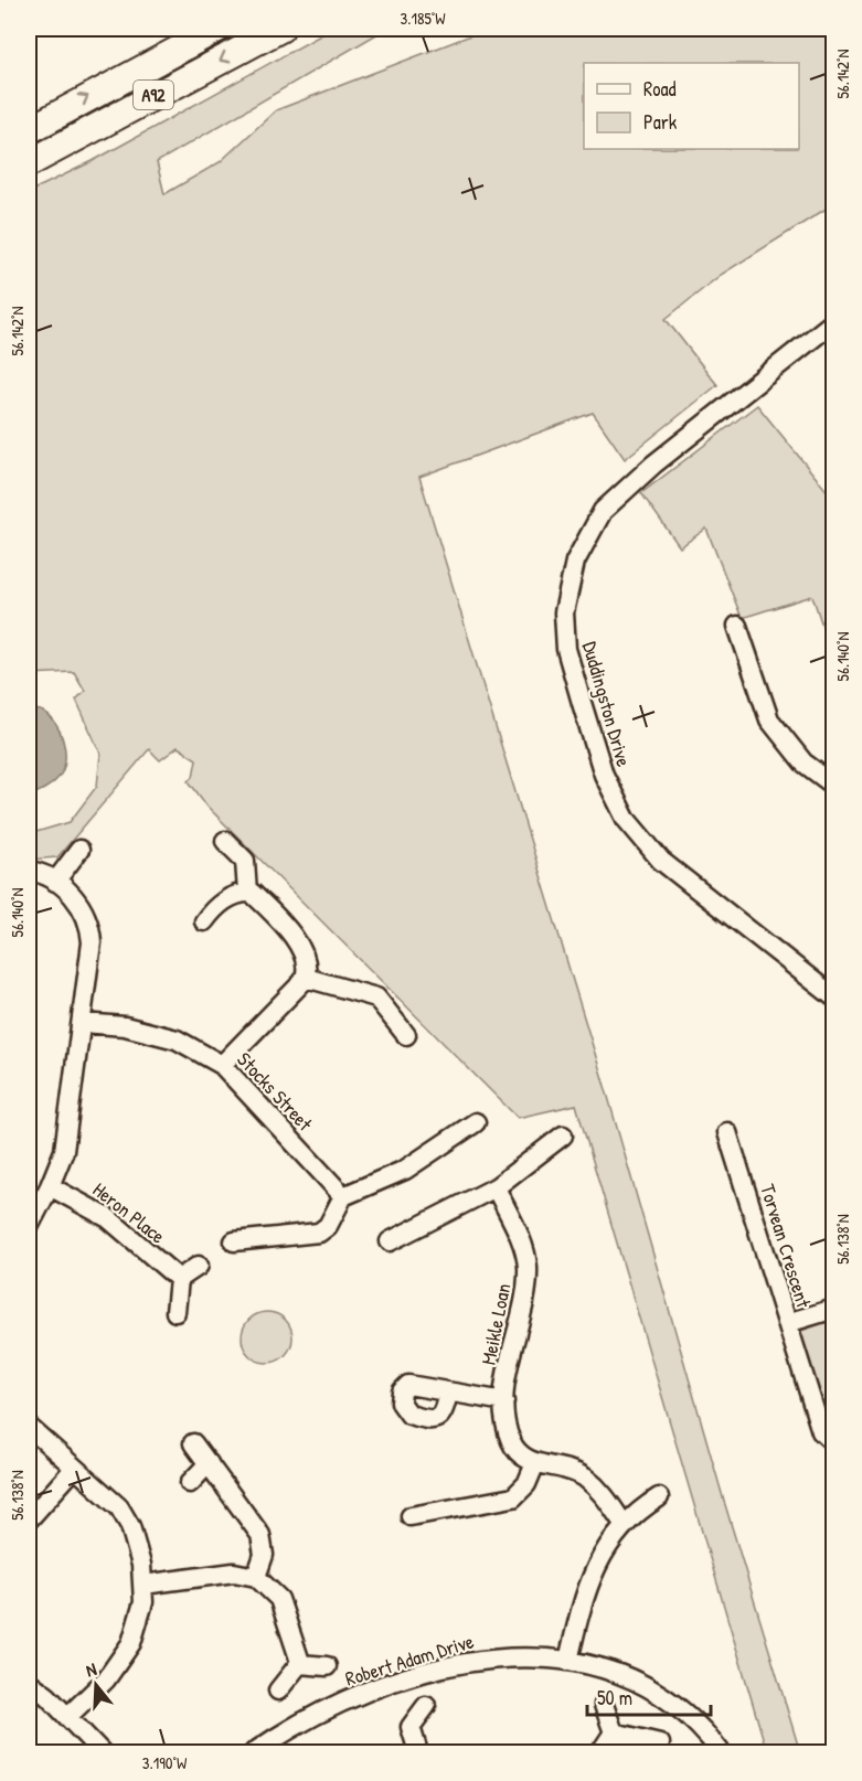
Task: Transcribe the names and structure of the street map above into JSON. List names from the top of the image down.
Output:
{
  "streets": {
    "highway": ["A92"],
    "street": [
      "Duddingston Drive",
      "Stocks Street",
      "Heron Place",
      "Torvean Crescent",
      "Meikle Loan",
      "Robert Adam Drive"
    ]
  },
  "legend": ["Road", "Park"],
  "scale_bar": "50 m",
  "north": "top",
  "coordinates": [
    "3.185°W",
    "56.142°N",
    "56.140°N",
    "56.138°N",
    "3.190°W"
  ]
}
